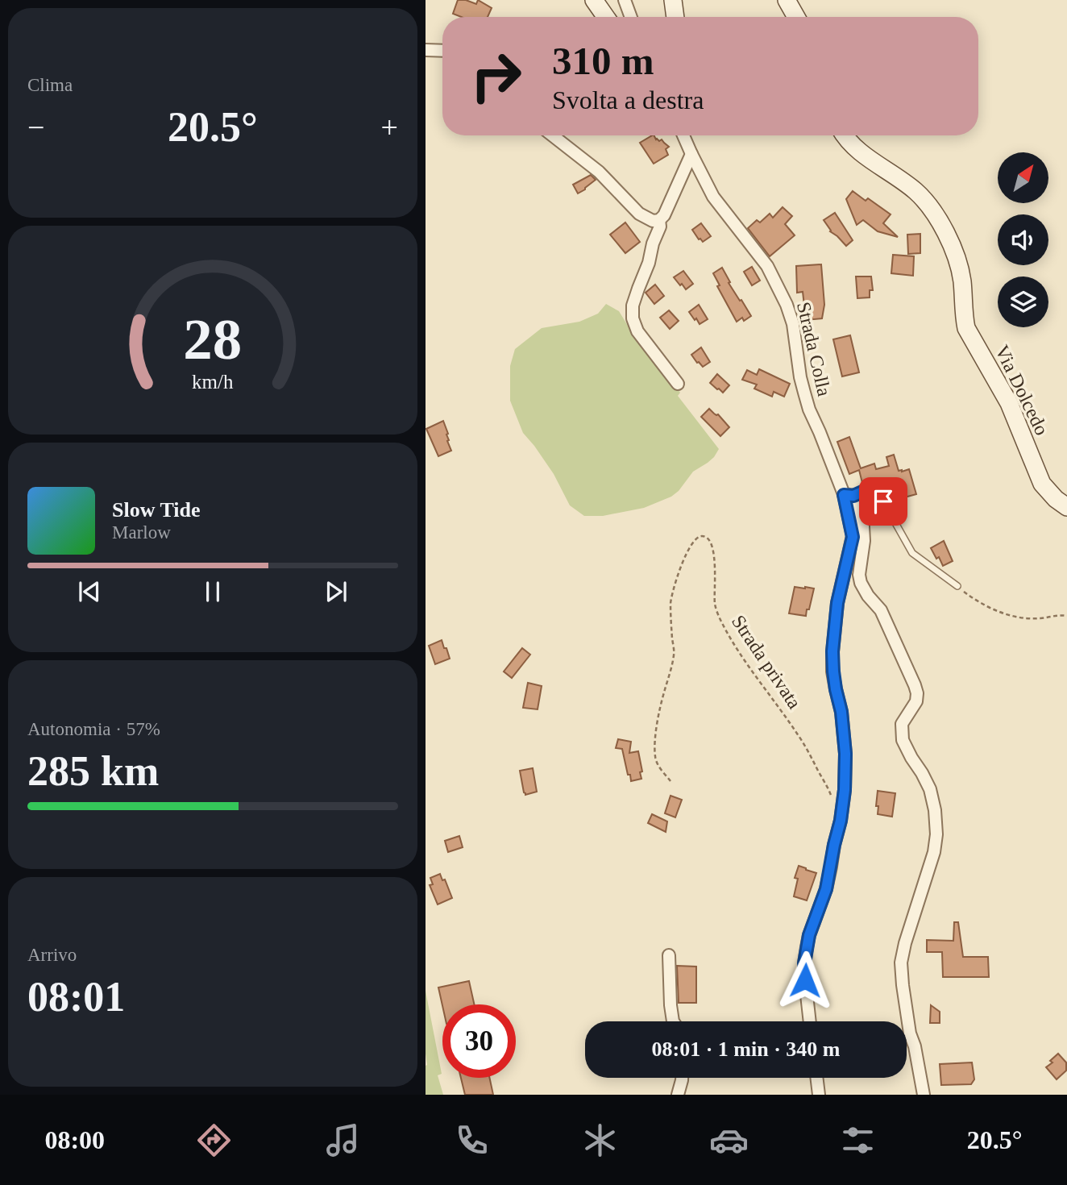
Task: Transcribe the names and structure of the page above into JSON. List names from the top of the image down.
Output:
{
  "streets": {
    "main road": ["Via Dolcedo"],
    "street": ["Strada Colla"],
    "path": ["Strada privata"]
  },
  "north": "top right",
  "page": {
    "tile": [
      "Clima",
      ["Autonomia · 57%", "285 km"],
      ["Arrivo", "08:01"]
    ],
    "turn": ["310 m", "Svolta a destra"],
    "heat": ["−", "20.5°", "+"],
    "song": ["Slow Tide", "Marlow"],
    "limit": "30",
    "trip": "08:01 · 1 min · 340 m",
    "tabs": ["08:00", "20.5°"],
    "gauge": ["28", "km/h"]
  }
}
